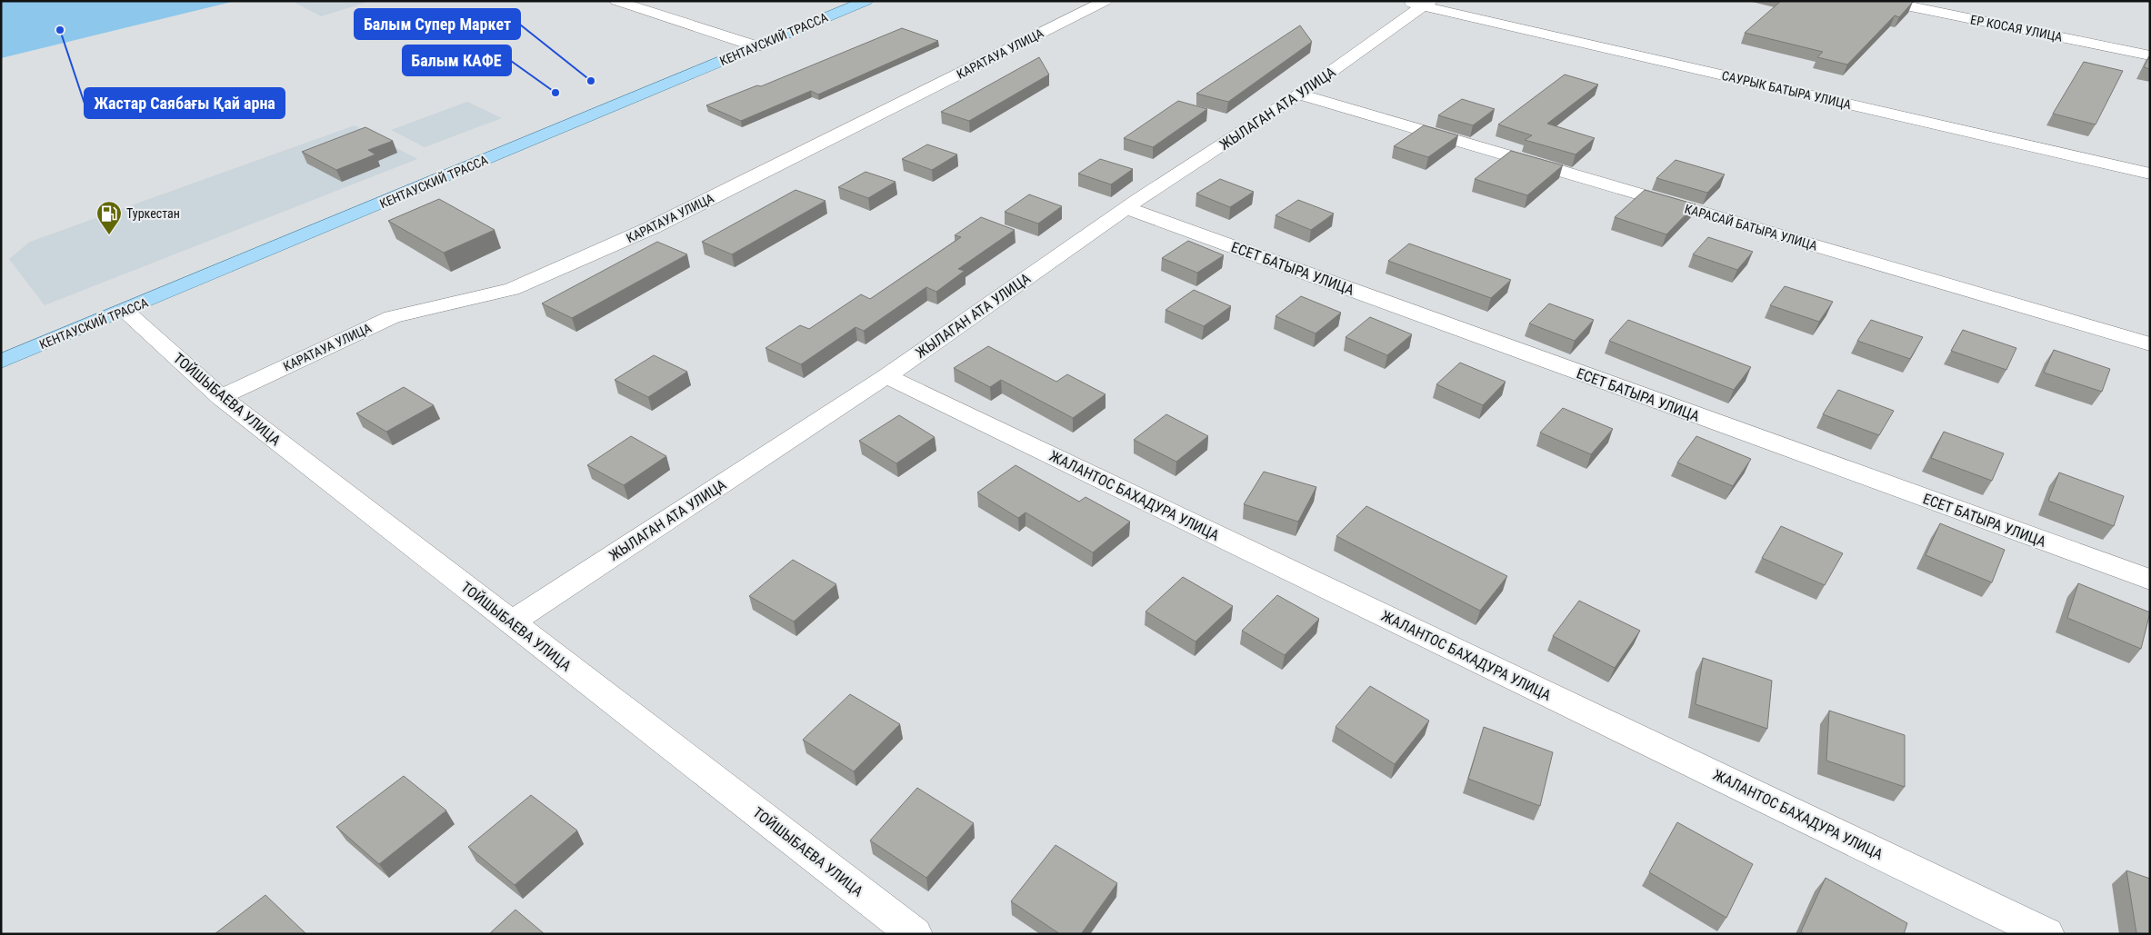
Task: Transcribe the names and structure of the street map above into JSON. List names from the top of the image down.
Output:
{
  "streets": {
    "main road": ["КЕНТАУСКИЙ ТРАССА"],
    "street": [
      "ЕР КОСАЯ УЛИЦА",
      "КАРАТАУА УЛИЦА",
      "САУРЫК БАТЫРА УЛИЦА",
      "ЖЫЛАГАН АТА УЛИЦА",
      "КАРАСАЙ БАТЫРА УЛИЦА",
      "ЕСЕТ БАТЫРА УЛИЦА",
      "ТОЙШЫБАЕВА УЛИЦА",
      "ЖАЛАНТОС БАХАДУРА УЛИЦА"
    ]
  },
  "crossings": [
    ["КЕНТАУСКИЙ ТРАССА", "ТОЙШЫБАЕВА УЛИЦА"],
    ["КАРАТАУА УЛИЦА", "ТОЙШЫБАЕВА УЛИЦА"],
    ["САУРЫК БАТЫРА УЛИЦА", "ЖЫЛАГАН АТА УЛИЦА"],
    ["ЖЫЛАГАН АТА УЛИЦА", "КАРАСАЙ БАТЫРА УЛИЦА"],
    ["ЖЫЛАГАН АТА УЛИЦА", "ЕСЕТ БАТЫРА УЛИЦА"],
    ["ЖЫЛАГАН АТА УЛИЦА", "ТОЙШЫБАЕВА УЛИЦА"],
    ["ЖЫЛАГАН АТА УЛИЦА", "ЖАЛАНТОС БАХАДУРА УЛИЦА"]
  ],
  "places": {
    "other": ["Жастар Саябағы Қай арна", "Балым Супер Маркет", "Балым КАФЕ"],
    "fuel station": ["Туркестан"]
  }
}
